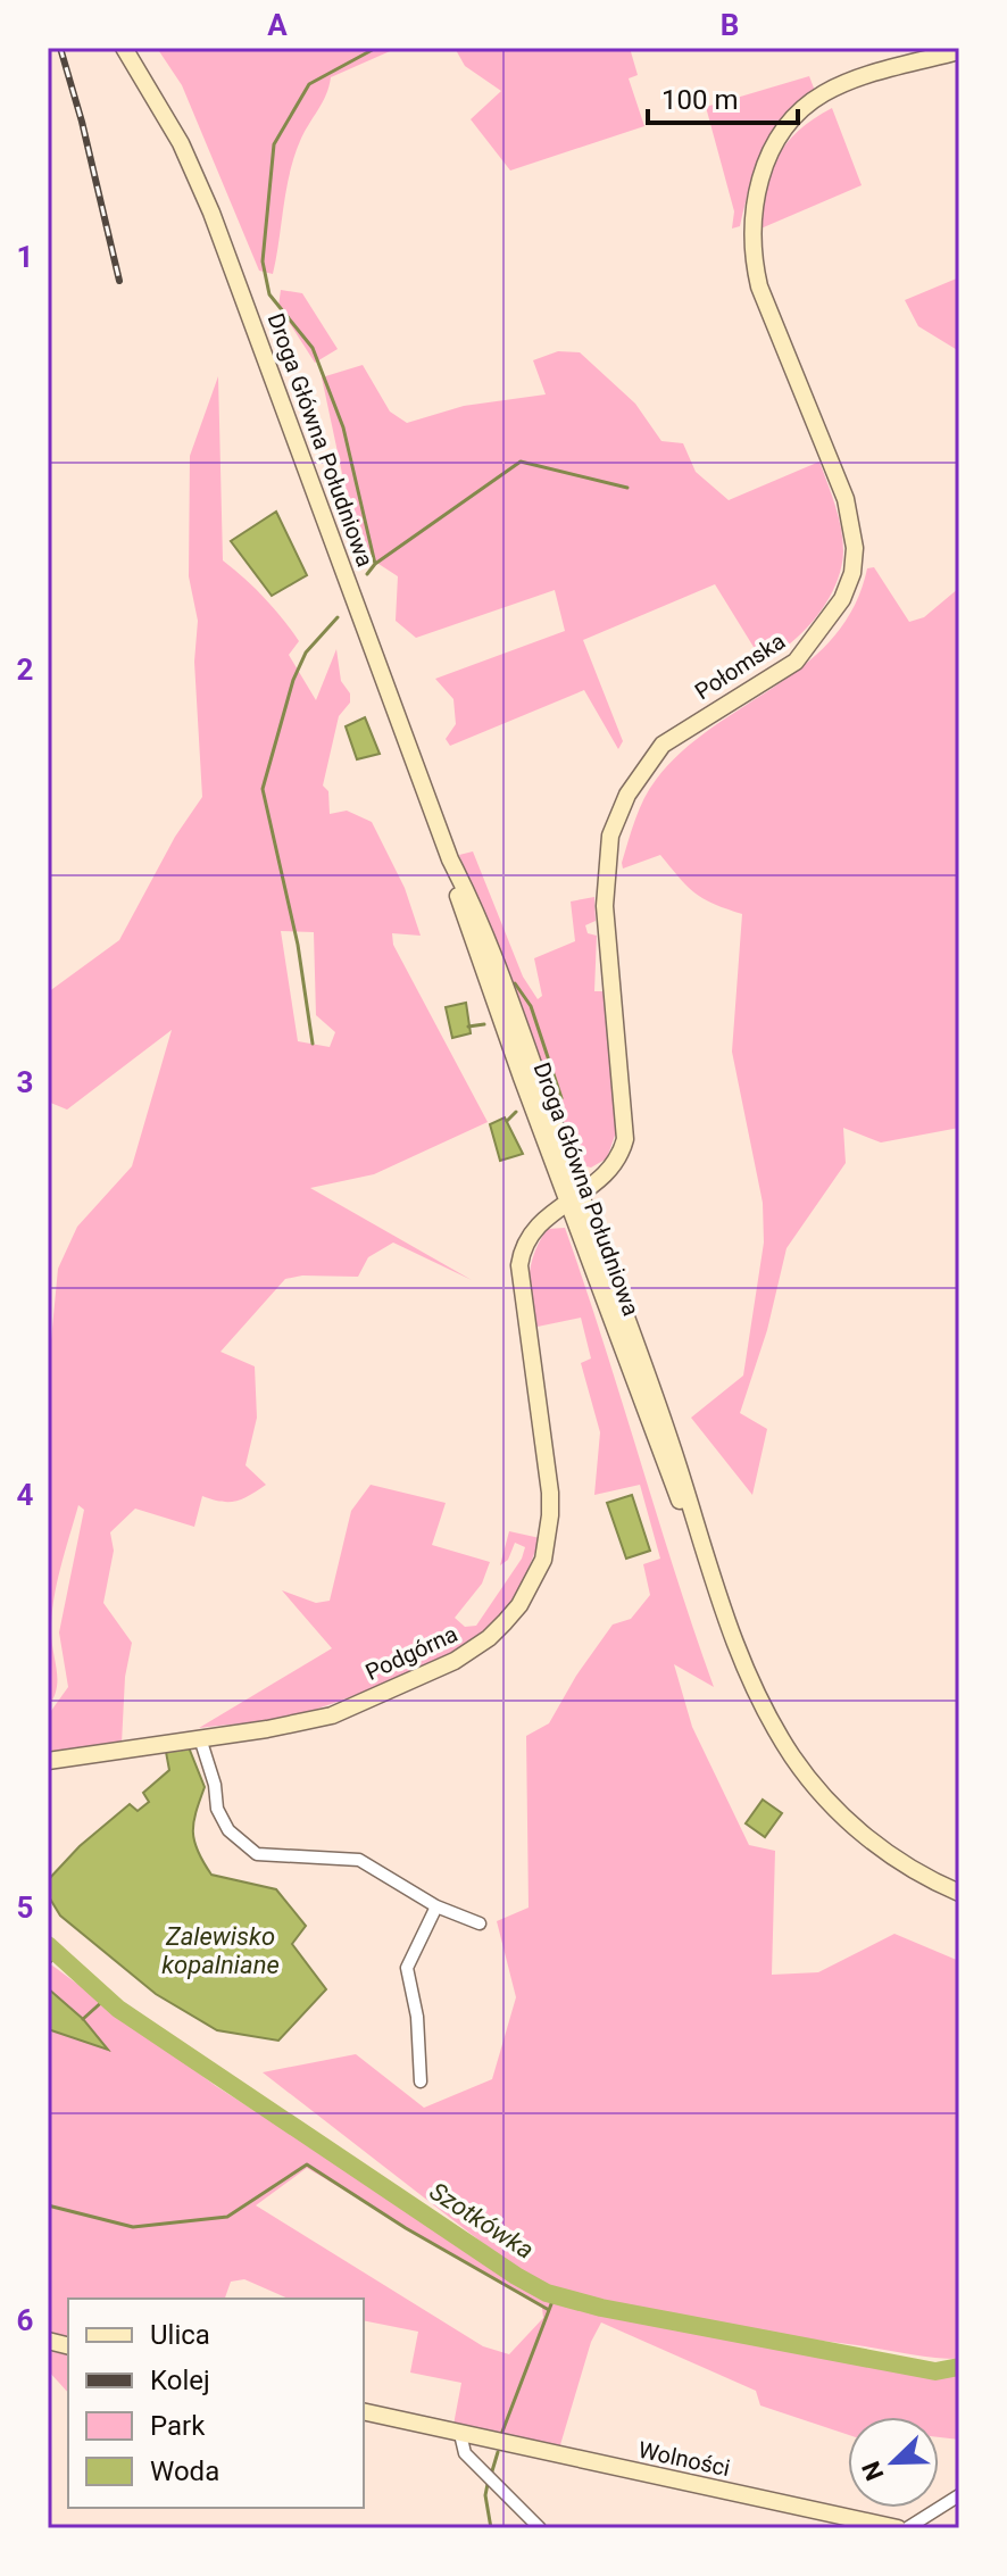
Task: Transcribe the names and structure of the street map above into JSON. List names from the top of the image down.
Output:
{
  "streets": {
    "main road": [
      "Droga Główna Południowa",
      "Połomska",
      "Podgórna",
      "Wolności"
    ]
  },
  "crossings": [
    ["Droga Główna Południowa", "Połomska"],
    ["Połomska", "Podgórna"]
  ],
  "water": ["Zalewisko kopalniane", "Szotkówka"],
  "legend": [
    "Ulica",
    "Kolej",
    "Park",
    "Woda"
  ],
  "scale_bar": "100 m",
  "north": "bottom left",
  "grid": {
    "columns": ["A", "B"],
    "rows": [
      "1",
      "2",
      "3",
      "4",
      "5",
      "6"
    ]
  }
}
